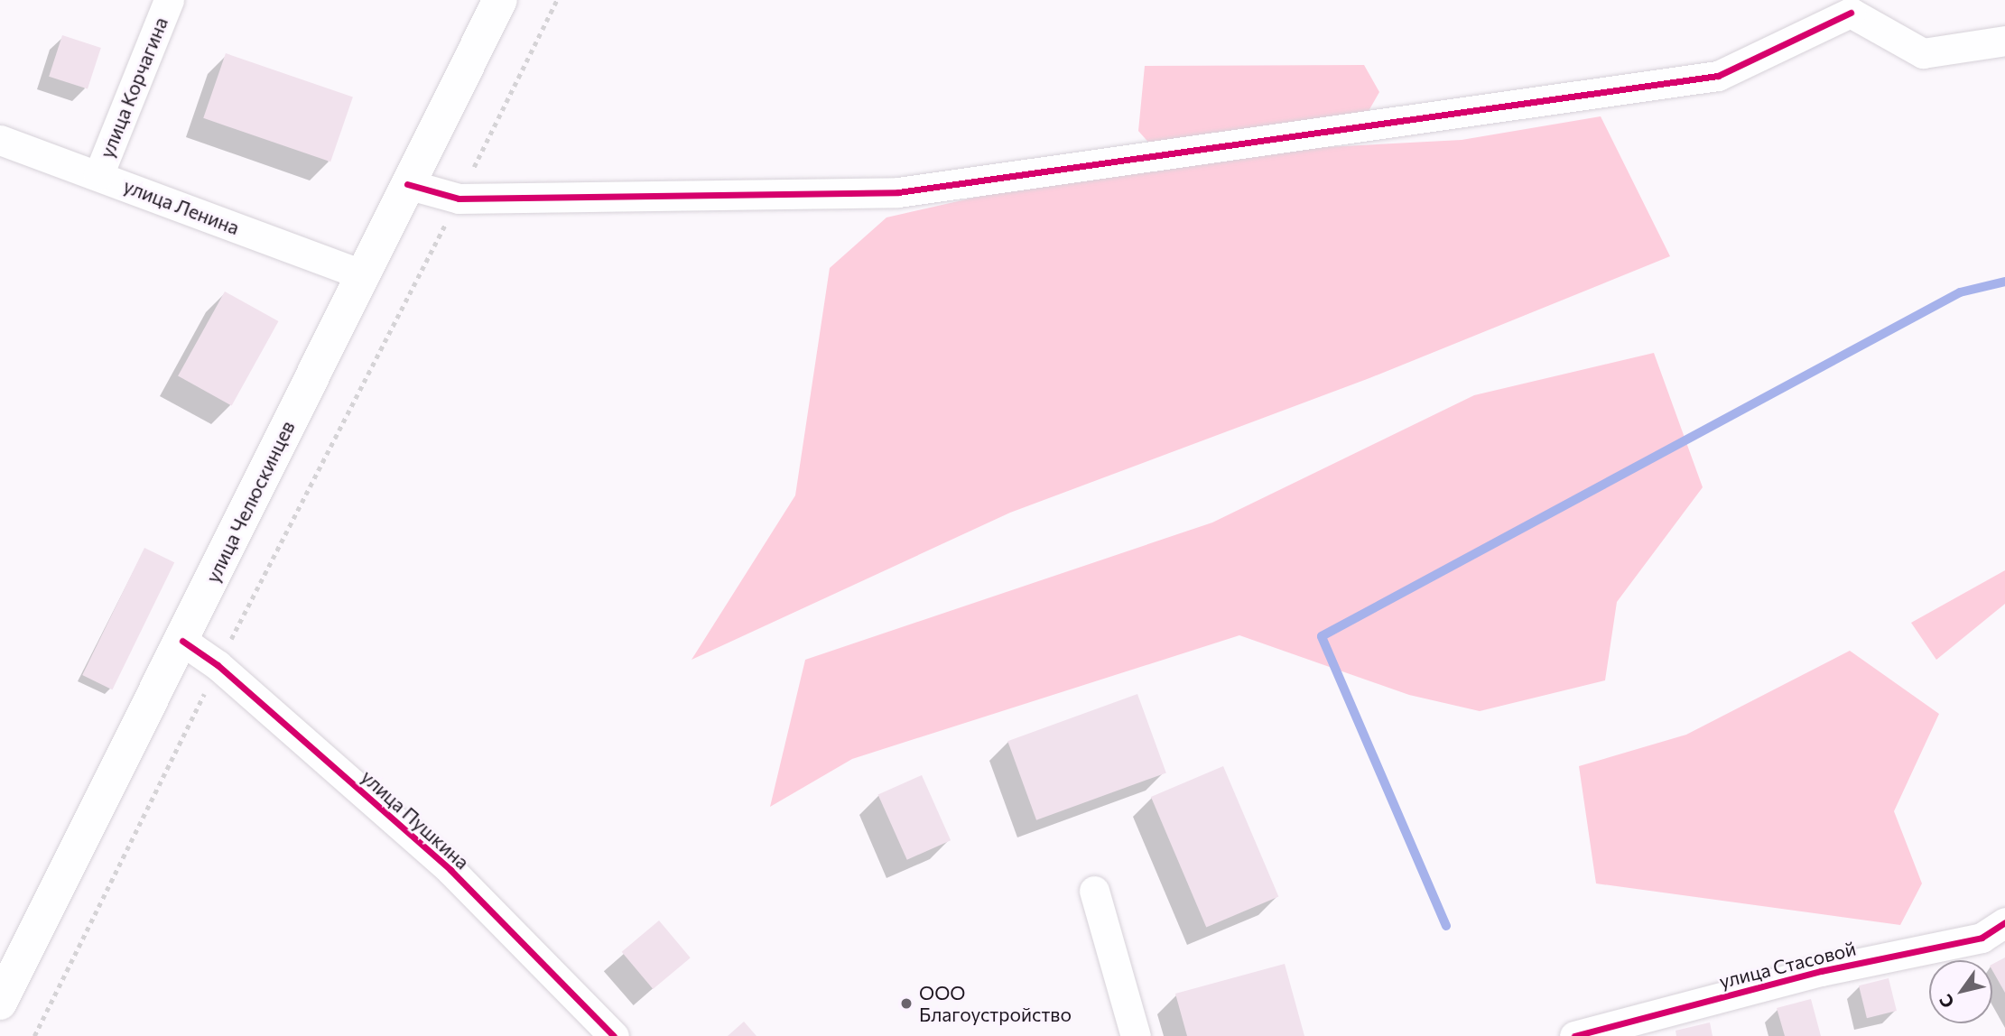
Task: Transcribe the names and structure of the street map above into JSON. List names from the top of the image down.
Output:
{
  "streets": {
    "main road": ["улица Челюскинцев"],
    "street": [
      "улица Корчагина",
      "улица Ленина",
      "улица Пушкина",
      "улица Стасовой"
    ]
  },
  "crossings": [
    ["улица Корчагина", "улица Ленина"],
    ["улица Ленина", "улица Челюскинцев"],
    ["улица Челюскинцев", "улица Пушкина"]
  ],
  "places": ["ООО Благоустройство"],
  "north": "bottom left"
}
